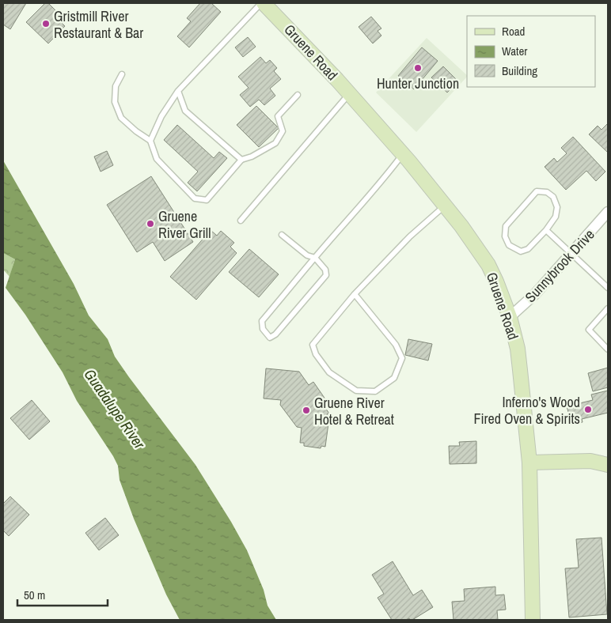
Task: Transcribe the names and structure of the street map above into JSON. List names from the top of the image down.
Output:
{
  "streets": {
    "street": ["Gruene Road", "Sunnybrook Drive"]
  },
  "crossings": [
    ["Gruene Road", "Sunnybrook Drive"]
  ],
  "water": ["Guadalupe River"],
  "places": [
    "Gristmill River Restaurant & Bar",
    "Hunter Junction",
    "Gruene River Grill",
    "Inferno's Wood Fired Oven & Spirits",
    "Gruene River Hotel & Retreat"
  ],
  "legend": ["Road", "Water", "Building"],
  "scale_bar": "50 m"
}
